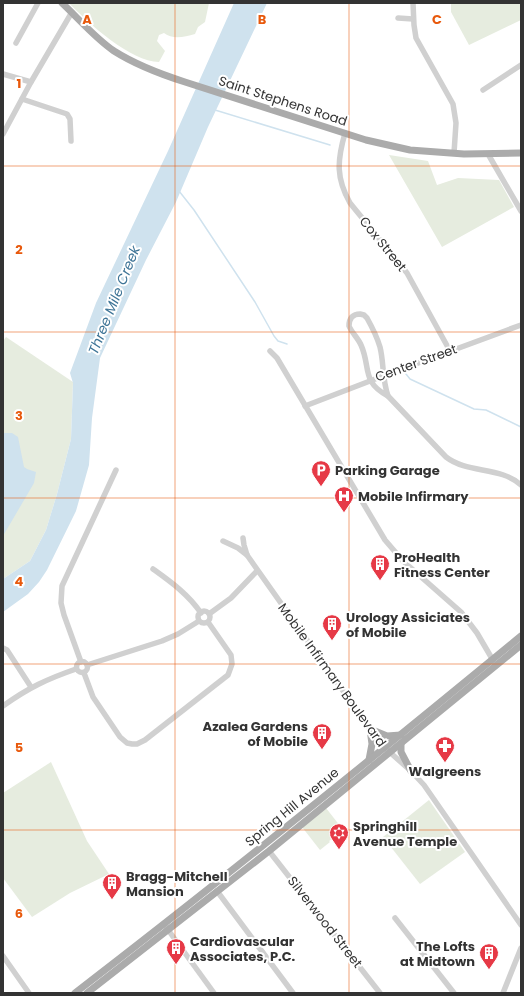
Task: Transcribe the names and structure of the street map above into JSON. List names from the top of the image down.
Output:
{
  "streets": {
    "main road": ["Saint Stephens Road", "Spring Hill Avenue"],
    "street": [
      "Cox Street",
      "Center Street",
      "Mobile Infirmary Boulevard",
      "Silverwood Street"
    ]
  },
  "crossings": [
    ["Saint Stephens Road", "Cox Street"],
    ["Cox Street", "Center Street"],
    ["Mobile Infirmary Boulevard", "Spring Hill Avenue"],
    ["Spring Hill Avenue", "Silverwood Street"]
  ],
  "water": ["Three Mile Creek"],
  "places": {
    "parking": ["Parking Garage"],
    "hospital": ["Mobile Infirmary"],
    "building": [
      "ProHealth Fitness Center",
      "Urology Assiciates of Mobile",
      "Azalea Gardens of Mobile",
      "Bragg-Mitchell Mansion",
      "Cardiovascular Associates, P.C.",
      "The Lofts at Midtown"
    ],
    "pharmacy": ["Walgreens"],
    "synagogue": ["Springhill Avenue Temple"]
  },
  "grid": {
    "columns": ["A", "B", "C"],
    "rows": [
      "1",
      "2",
      "3",
      "4",
      "5",
      "6"
    ]
  }
}
